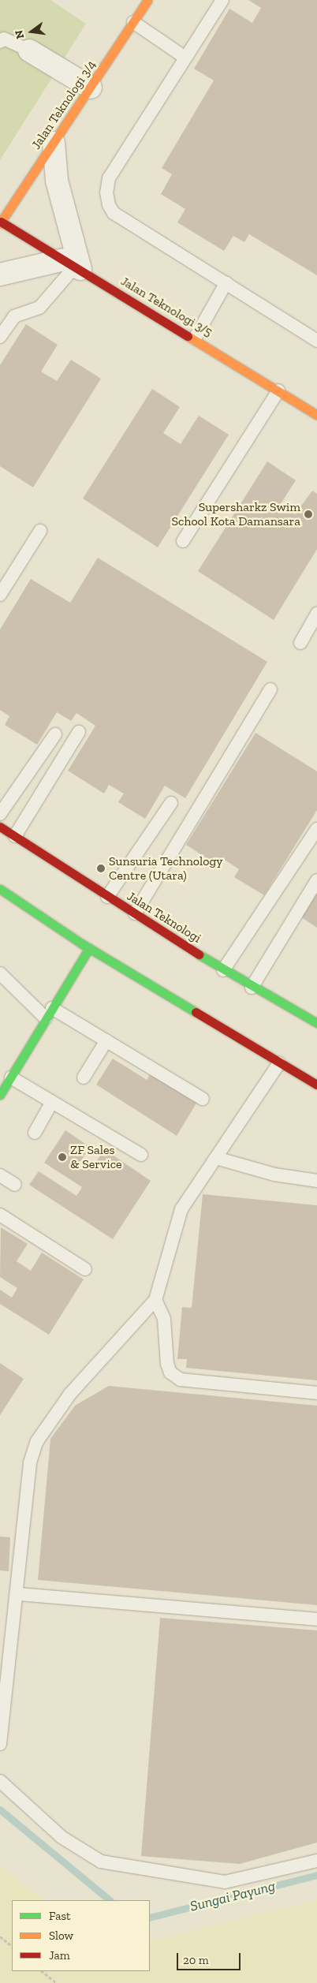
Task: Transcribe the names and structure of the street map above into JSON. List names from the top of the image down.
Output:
{
  "streets": {
    "street": ["Jalan Teknologi 3/4", "Jalan Teknologi 3/5", "Jalan Teknologi"]
  },
  "crossings": [
    ["Jalan Teknologi 3/4", "Jalan Teknologi 3/5"]
  ],
  "water": ["Sungai Payung"],
  "places": ["Supersharkz Swim School Kota Damansara", "Sunsuria Technology Centre (Utara)", "ZF Sales & Service"],
  "legend": ["Fast", "Slow", "Jam"],
  "scale_bar": "20 m",
  "north": "left"
}
